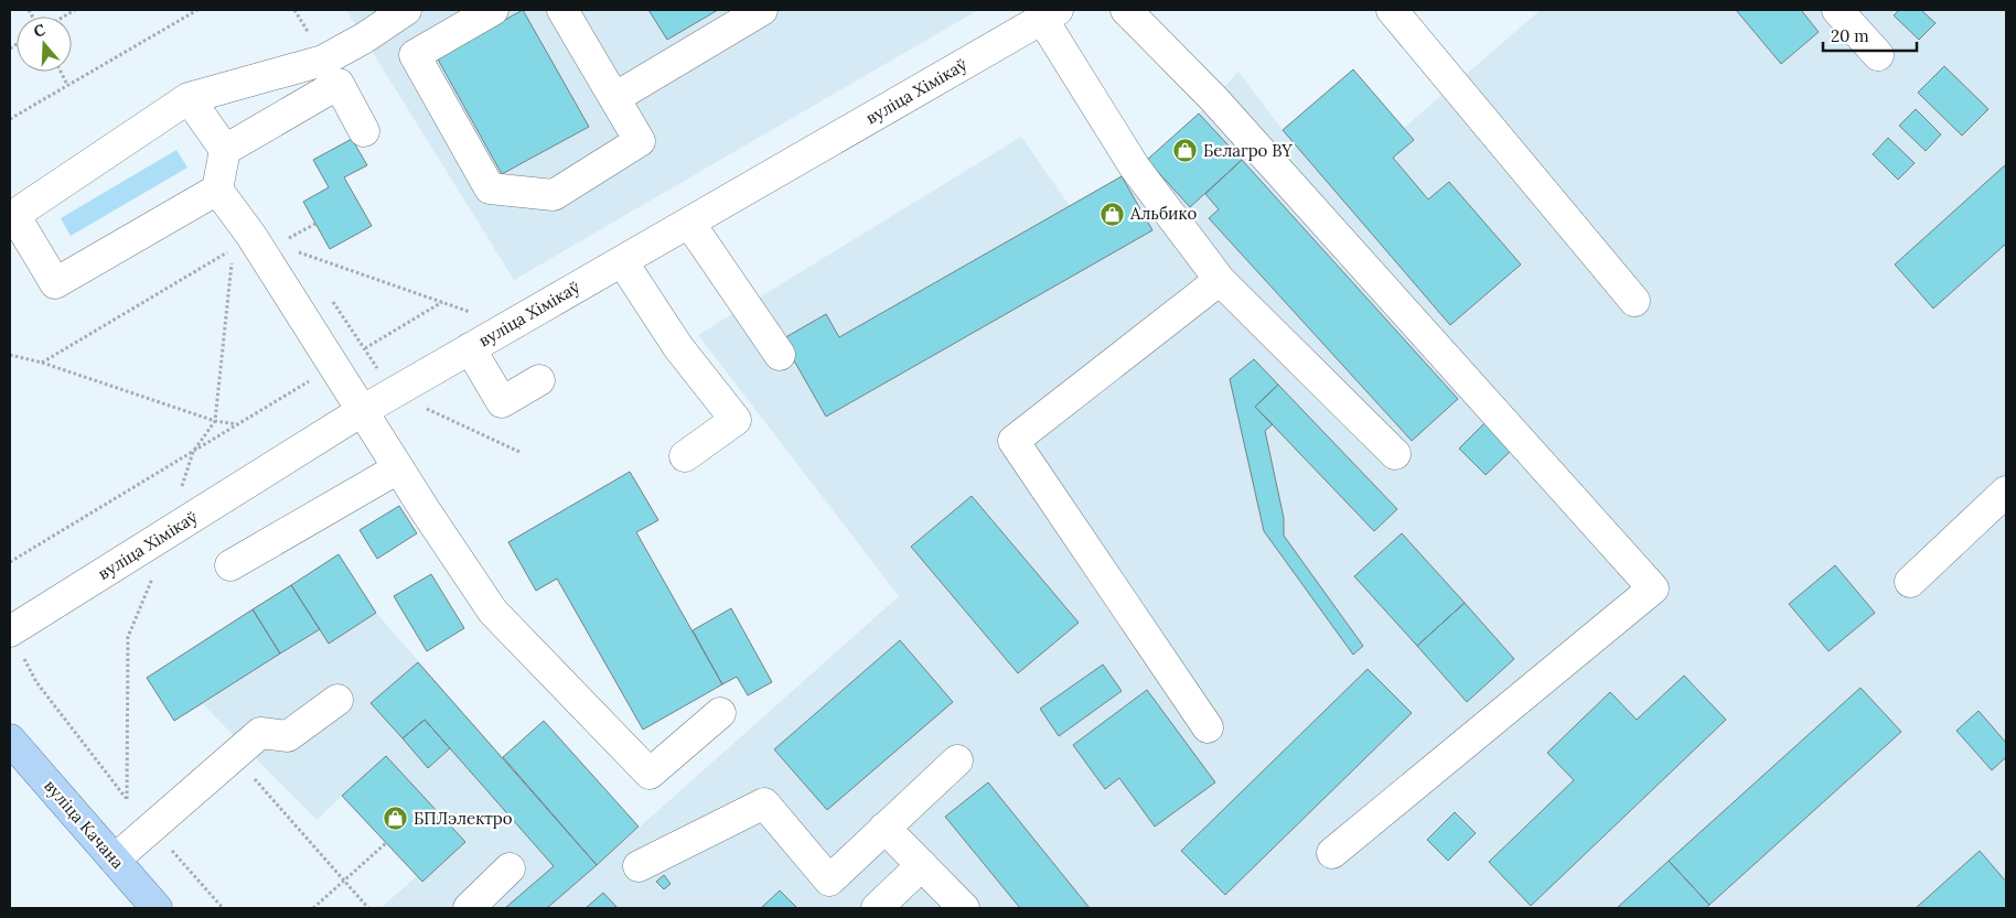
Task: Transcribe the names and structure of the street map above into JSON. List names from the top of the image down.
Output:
{
  "streets": {
    "main road": ["вуліца Качана"],
    "street": ["вуліца Хімікаў"]
  },
  "places": {
    "shop": ["Белагро BY", "Альбико", "БПЛэлектро"]
  },
  "scale_bar": "20 m",
  "north": "top"
}
